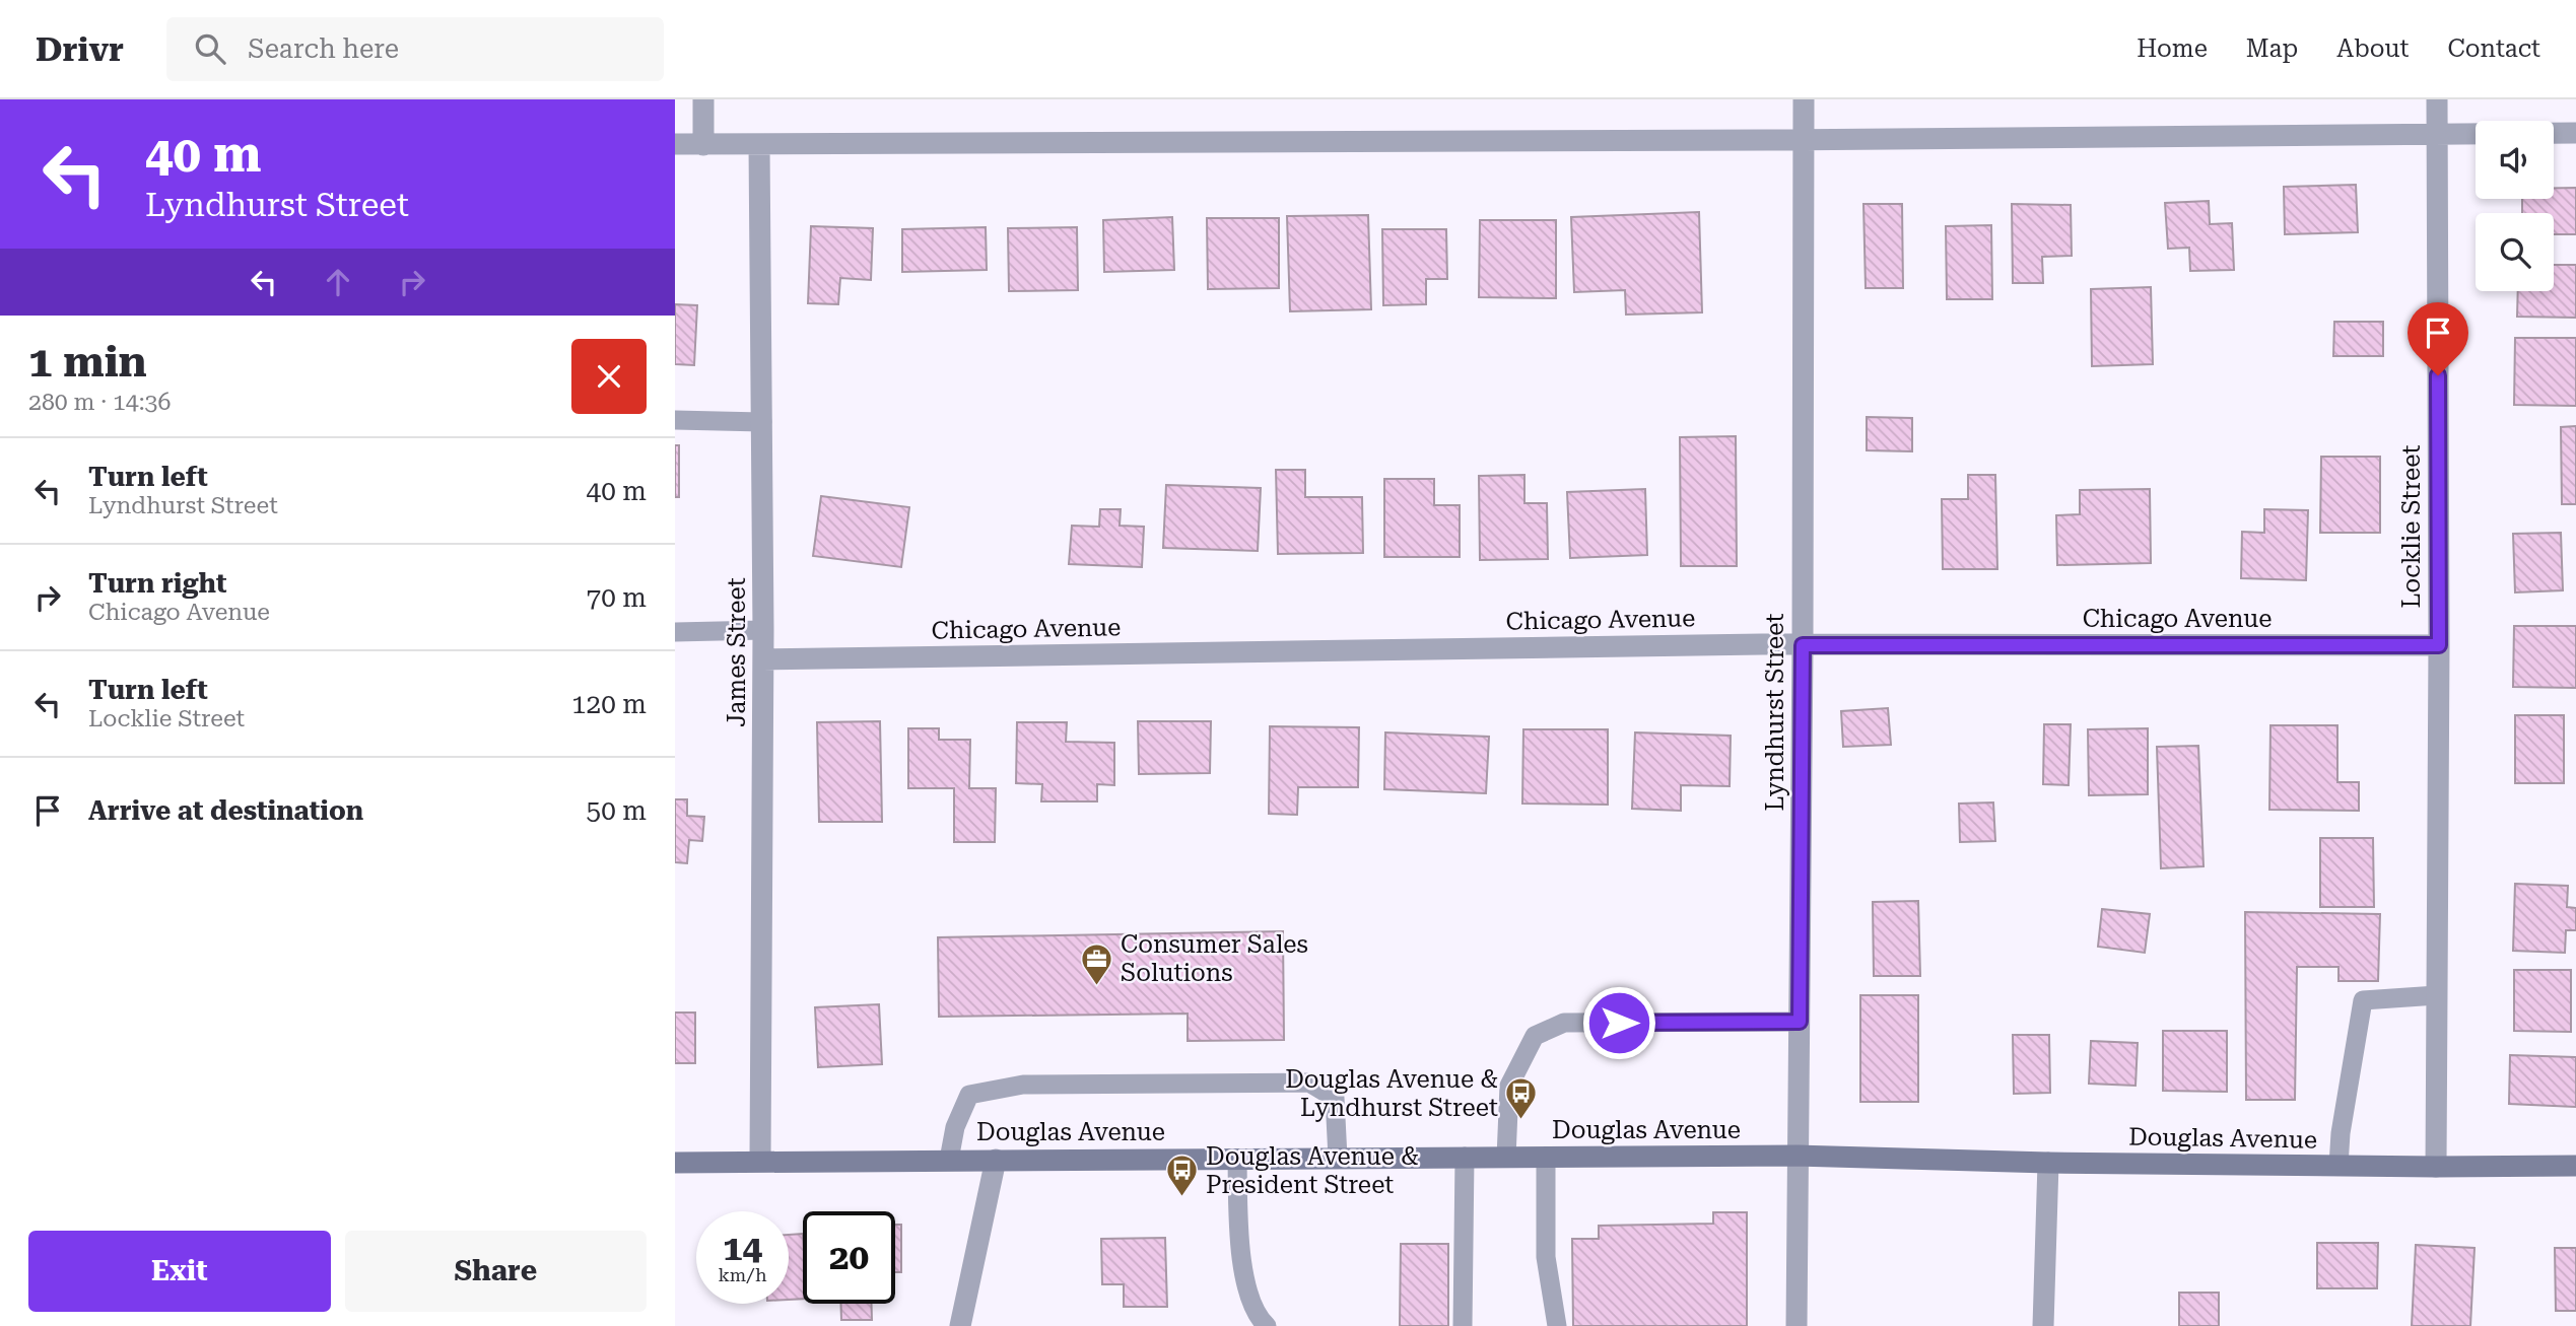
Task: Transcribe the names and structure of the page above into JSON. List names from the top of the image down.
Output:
{
  "streets": {
    "street": [
      "Locklie Street",
      "Chicago Avenue",
      "James Street",
      "Lyndhurst Street",
      "Douglas Avenue"
    ]
  },
  "crossings": [
    ["Locklie Street", "Chicago Avenue"],
    ["Locklie Street", "Douglas Avenue"],
    ["Chicago Avenue", "James Street"],
    ["Chicago Avenue", "Lyndhurst Street"],
    ["James Street", "Douglas Avenue"],
    ["Lyndhurst Street", "Douglas Avenue"]
  ],
  "places": {
    "office": ["Consumer Sales Solutions"],
    "bus stop": ["Douglas Avenue & Lyndhurst Street", "Douglas Avenue & President Street"]
  },
  "page": {
    "header": "Drivr",
    "search": "Search here",
    "nav": [
      "Home",
      "Map",
      "About",
      "Contact"
    ],
    "turn": ["40 m", "Lyndhurst Street"],
    "heading": ["1 min", "280 m · 14:36"],
    "list": [
      {
        "name": "Turn left",
        "note": "Lyndhurst Street",
        "value": "40 m"
      },
      {
        "name": "Turn right",
        "note": "Chicago Avenue",
        "value": "70 m"
      },
      {
        "name": "Turn left",
        "note": "Locklie Street",
        "value": "120 m"
      },
      {
        "name": "Arrive at destination",
        "value": "50 m"
      }
    ],
    "speed": "14 km/h",
    "limit": "20",
    "buttons": ["Exit", "Share"]
  }
}
